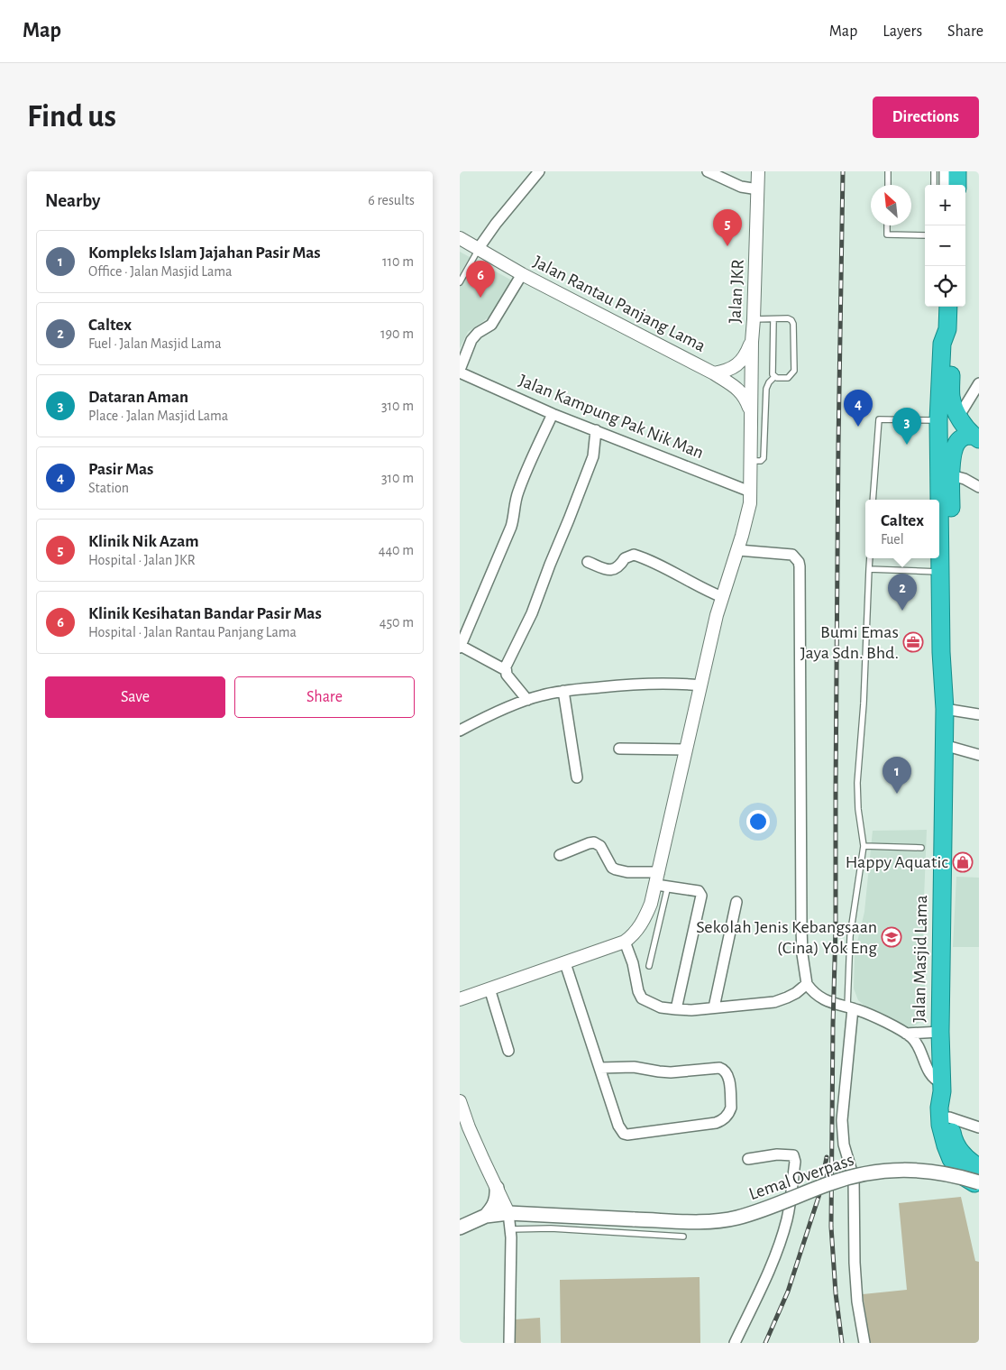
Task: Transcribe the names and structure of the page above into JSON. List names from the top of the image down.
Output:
{
  "streets": {
    "highway": ["Jalan Masjid Lama"],
    "main road": ["Lemal Overpass"],
    "street": ["Jalan JKR", "Jalan Rantau Panjang Lama", "Jalan Kampung Pak Nik Man"]
  },
  "crossings": [
    ["Jalan JKR", "Jalan Rantau Panjang Lama"],
    ["Jalan JKR", "Jalan Kampung Pak Nik Man"]
  ],
  "places": {
    "office": ["Bumi Emas Jaya Sdn. Bhd."],
    "shop": ["Happy Aquatic"],
    "school or university": ["Sekolah Jenis Kebangsaan (Cina) Yok Eng"]
  },
  "north": "top left",
  "page": {
    "header": "Map",
    "nav": ["Map", "Layers", "Share"],
    "buttons": [
      "Directions",
      ["Save", "Share"]
    ],
    "title": "Find us",
    "heading": ["Nearby", "6 results"],
    "map_buttons": ["+", "−"],
    "pins": [
      "5",
      "6",
      "4",
      "3",
      "2",
      "1"
    ],
    "list": [
      {
        "mark": "1",
        "name": "Kompleks Islam Jajahan Pasir Mas",
        "note": "Office · Jalan Masjid Lama",
        "value": "110 m"
      },
      {
        "mark": "2",
        "name": "Caltex",
        "note": "Fuel · Jalan Masjid Lama",
        "value": "190 m"
      },
      {
        "mark": "3",
        "name": "Dataran Aman",
        "note": "Place · Jalan Masjid Lama",
        "value": "310 m"
      },
      {
        "mark": "4",
        "name": "Pasir Mas",
        "note": "Station",
        "value": "310 m"
      },
      {
        "mark": "5",
        "name": "Klinik Nik Azam",
        "note": "Hospital · Jalan JKR",
        "value": "440 m"
      },
      {
        "mark": "6",
        "name": "Klinik Kesihatan Bandar Pasir Mas",
        "note": "Hospital · Jalan Rantau Panjang Lama",
        "value": "450 m"
      }
    ],
    "popup": ["Caltex", "Fuel"]
  }
}
